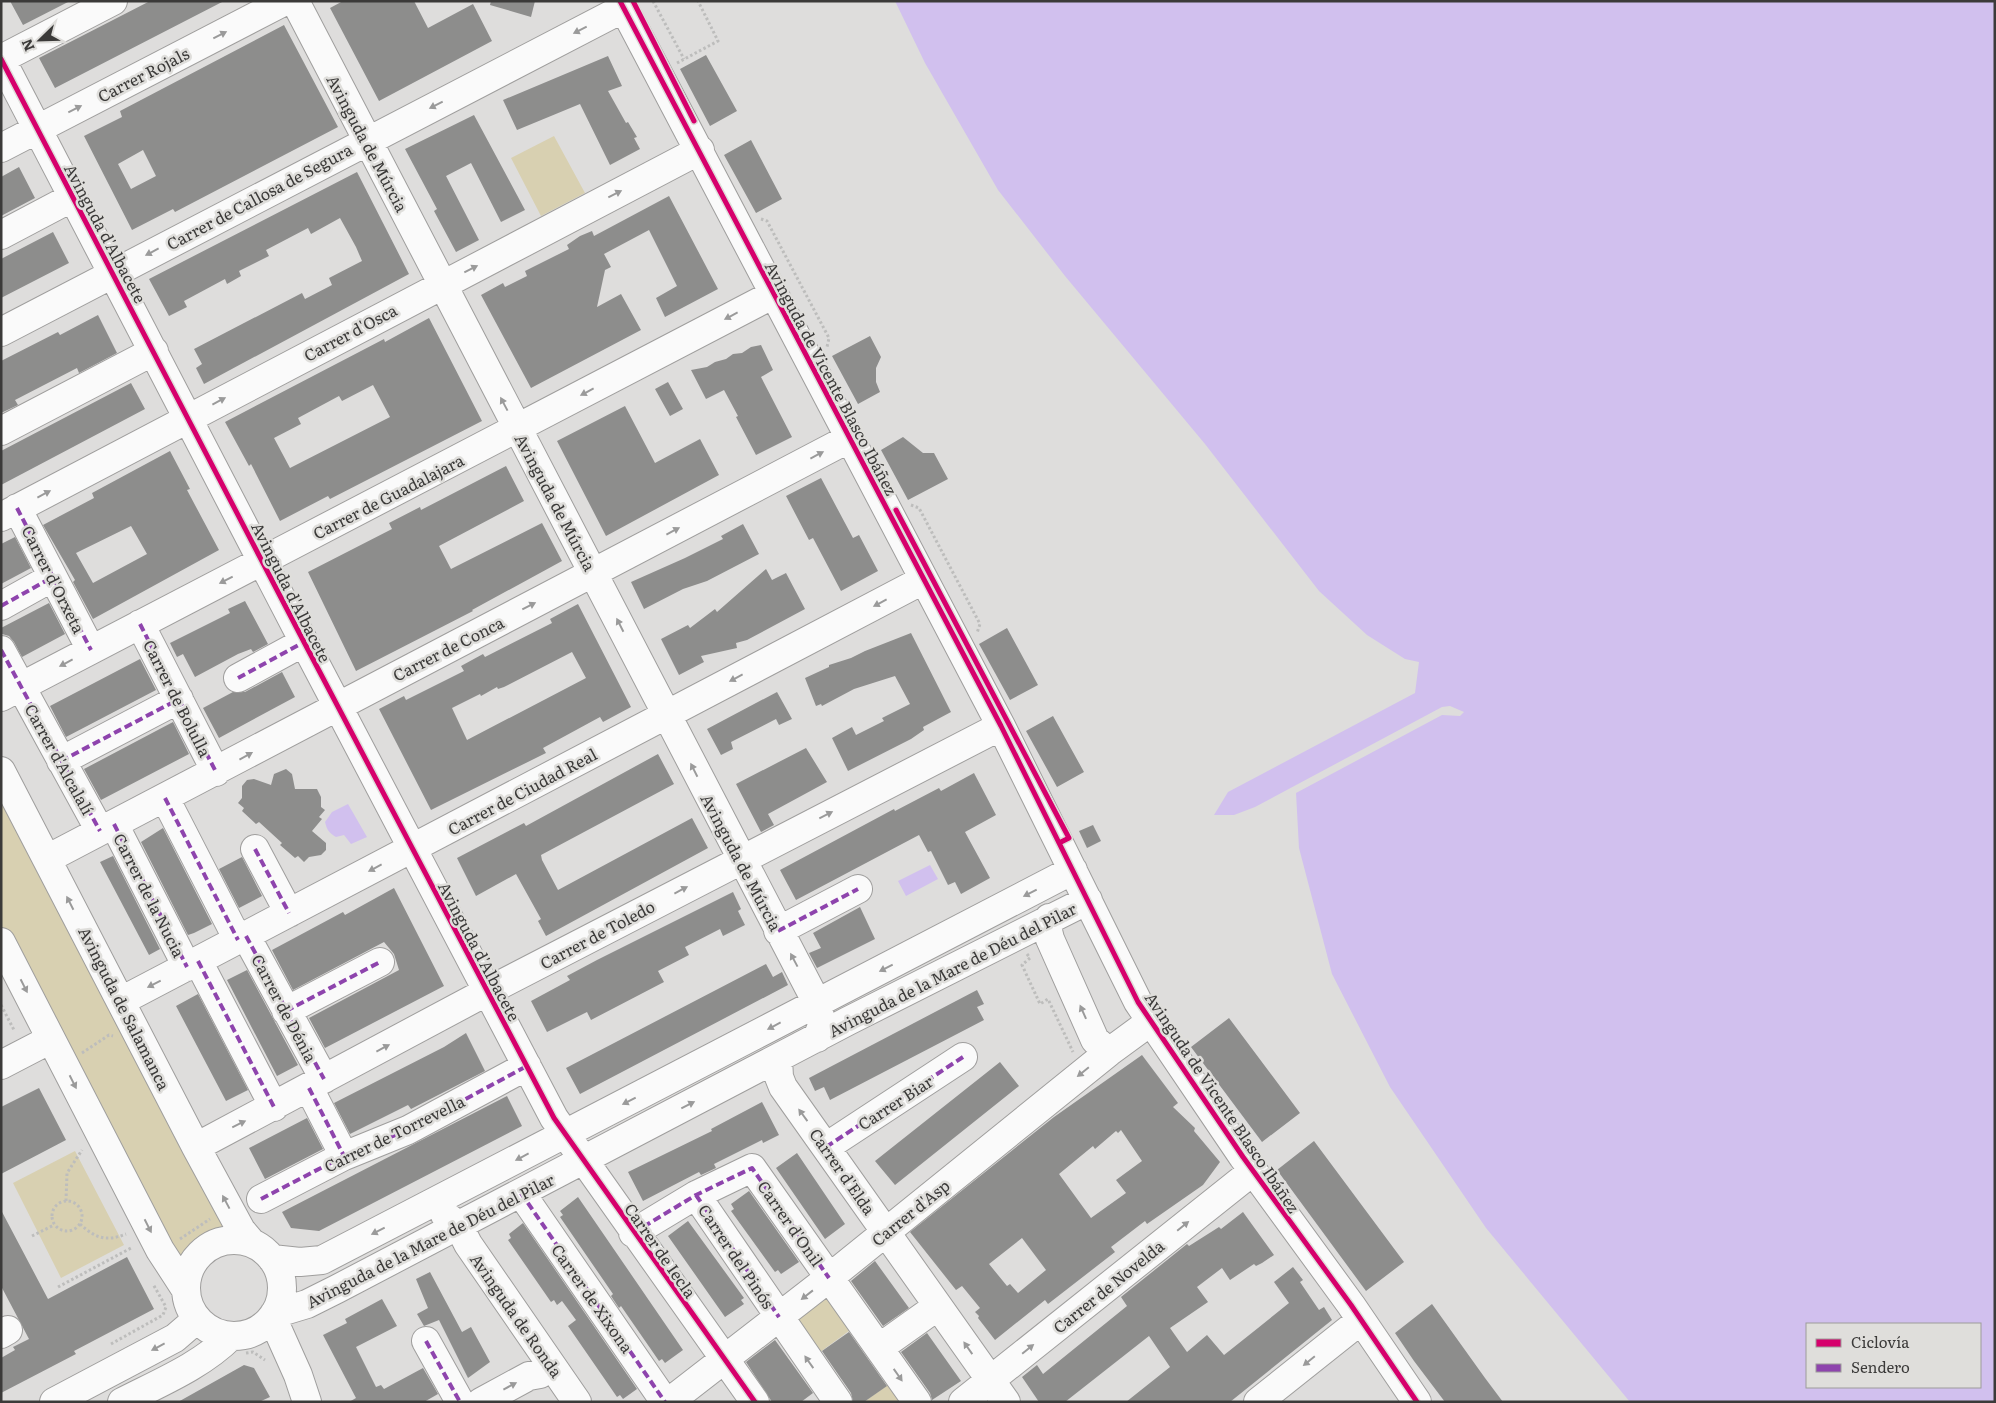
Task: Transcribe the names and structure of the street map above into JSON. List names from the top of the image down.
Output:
{
  "streets": {
    "street": [
      "Carrer Rojals",
      "Avinguda de Múrcia",
      "Carrer de Callosa de Segura",
      "Avinguda d'Albacete",
      "Carrer d'Osca",
      "Avinguda de Vicente Blasco Ibáñez",
      "Carrer de Guadalajara",
      "Carrer d'Orxeta",
      "Carrer de Conca",
      "Carrer de Bolulla",
      "Carrer d'Alcalalí",
      "Carrer de Ciudad Real",
      "Carrer de la Nucia",
      "Carrer de Toledo",
      "Avinguda de la Mare de Déu del Pilar",
      "Avinguda de Salamanca",
      "Carrer de Dénia",
      "Carrer Biar",
      "Carrer de Torrevella",
      "Carrer d'Elda",
      "Carrer d'Asp",
      "Carrer d'Onil",
      "Carrer de Iecla",
      "Carrer del Pinós",
      "Carrer de Novelda",
      "Carrer de Xixona",
      "Avinguda de Ronda"
    ]
  },
  "crossings": [
    ["Carrer Rojals", "Avinguda d'Albacete"],
    ["Avinguda de Múrcia", "Carrer de Callosa de Segura"],
    ["Avinguda de Múrcia", "Carrer d'Osca"],
    ["Avinguda de Múrcia", "Carrer de Guadalajara"],
    ["Avinguda de Múrcia", "Carrer de Conca"],
    ["Avinguda de Múrcia", "Carrer de Ciudad Real"],
    ["Avinguda de Múrcia", "Carrer de Toledo"],
    ["Avinguda de Múrcia", "Avinguda de la Mare de Déu del Pilar"],
    ["Carrer de Callosa de Segura", "Avinguda d'Albacete"],
    ["Carrer de Callosa de Segura", "Avinguda de Vicente Blasco Ibáñez"],
    ["Avinguda d'Albacete", "Carrer d'Osca"],
    ["Avinguda d'Albacete", "Carrer de Guadalajara"],
    ["Avinguda d'Albacete", "Carrer de Conca"],
    ["Avinguda d'Albacete", "Carrer de Ciudad Real"],
    ["Avinguda d'Albacete", "Carrer de Toledo"],
    ["Avinguda d'Albacete", "Avinguda de la Mare de Déu del Pilar"],
    ["Avinguda d'Albacete", "Carrer de Torrevella"],
    ["Carrer d'Osca", "Avinguda de Vicente Blasco Ibáñez"],
    ["Carrer d'Osca", "Carrer d'Orxeta"],
    ["Avinguda de Vicente Blasco Ibáñez", "Carrer de Guadalajara"],
    ["Avinguda de Vicente Blasco Ibáñez", "Carrer de Conca"],
    ["Avinguda de Vicente Blasco Ibáñez", "Carrer de Ciudad Real"],
    ["Avinguda de Vicente Blasco Ibáñez", "Carrer de Toledo"],
    ["Avinguda de Vicente Blasco Ibáñez", "Avinguda de la Mare de Déu del Pilar"],
    ["Avinguda de Vicente Blasco Ibáñez", "Carrer d'Asp"],
    ["Avinguda de Vicente Blasco Ibáñez", "Carrer de Novelda"],
    ["Carrer de Guadalajara", "Carrer d'Orxeta"],
    ["Carrer de Guadalajara", "Carrer de Bolulla"],
    ["Carrer de Guadalajara", "Carrer d'Alcalalí"],
    ["Carrer de Conca", "Carrer de Bolulla"],
    ["Carrer de Conca", "Carrer d'Alcalalí"],
    ["Carrer de Conca", "Carrer de la Nucia"],
    ["Carrer de Conca", "Avinguda de Salamanca"],
    ["Carrer de Conca", "Carrer de Dénia"],
    ["Carrer d'Alcalalí", "Carrer de la Nucia"],
    ["Carrer de Ciudad Real", "Carrer de la Nucia"],
    ["Carrer de Ciudad Real", "Avinguda de Salamanca"],
    ["Carrer de Ciudad Real", "Carrer de Dénia"],
    ["Carrer de la Nucia", "Carrer de Toledo"],
    ["Carrer de Toledo", "Avinguda de Salamanca"],
    ["Carrer de Toledo", "Carrer de Dénia"],
    ["Avinguda de la Mare de Déu del Pilar", "Avinguda de Salamanca"],
    ["Avinguda de la Mare de Déu del Pilar", "Carrer d'Elda"],
    ["Avinguda de la Mare de Déu del Pilar", "Carrer de Iecla"],
    ["Avinguda de la Mare de Déu del Pilar", "Carrer de Xixona"],
    ["Avinguda de la Mare de Déu del Pilar", "Avinguda de Ronda"],
    ["Carrer de Dénia", "Carrer de Torrevella"],
    ["Carrer Biar", "Carrer d'Elda"],
    ["Carrer d'Elda", "Carrer d'Asp"],
    ["Carrer d'Elda", "Carrer de Novelda"],
    ["Carrer d'Asp", "Carrer d'Onil"],
    ["Carrer d'Asp", "Carrer de Iecla"],
    ["Carrer d'Asp", "Carrer del Pinós"],
    ["Carrer d'Onil", "Carrer del Pinós"]
  ],
  "one_way": [
    "Avinguda de Múrcia",
    "Carrer de Callosa de Segura",
    "Carrer de Conca",
    "Carrer de Toledo",
    "Carrer d'Elda",
    "Carrer d'Asp",
    "Carrer del Pinós"
  ],
  "legend": ["Ciclovía", "Sendero"],
  "north": "bottom left"
}
